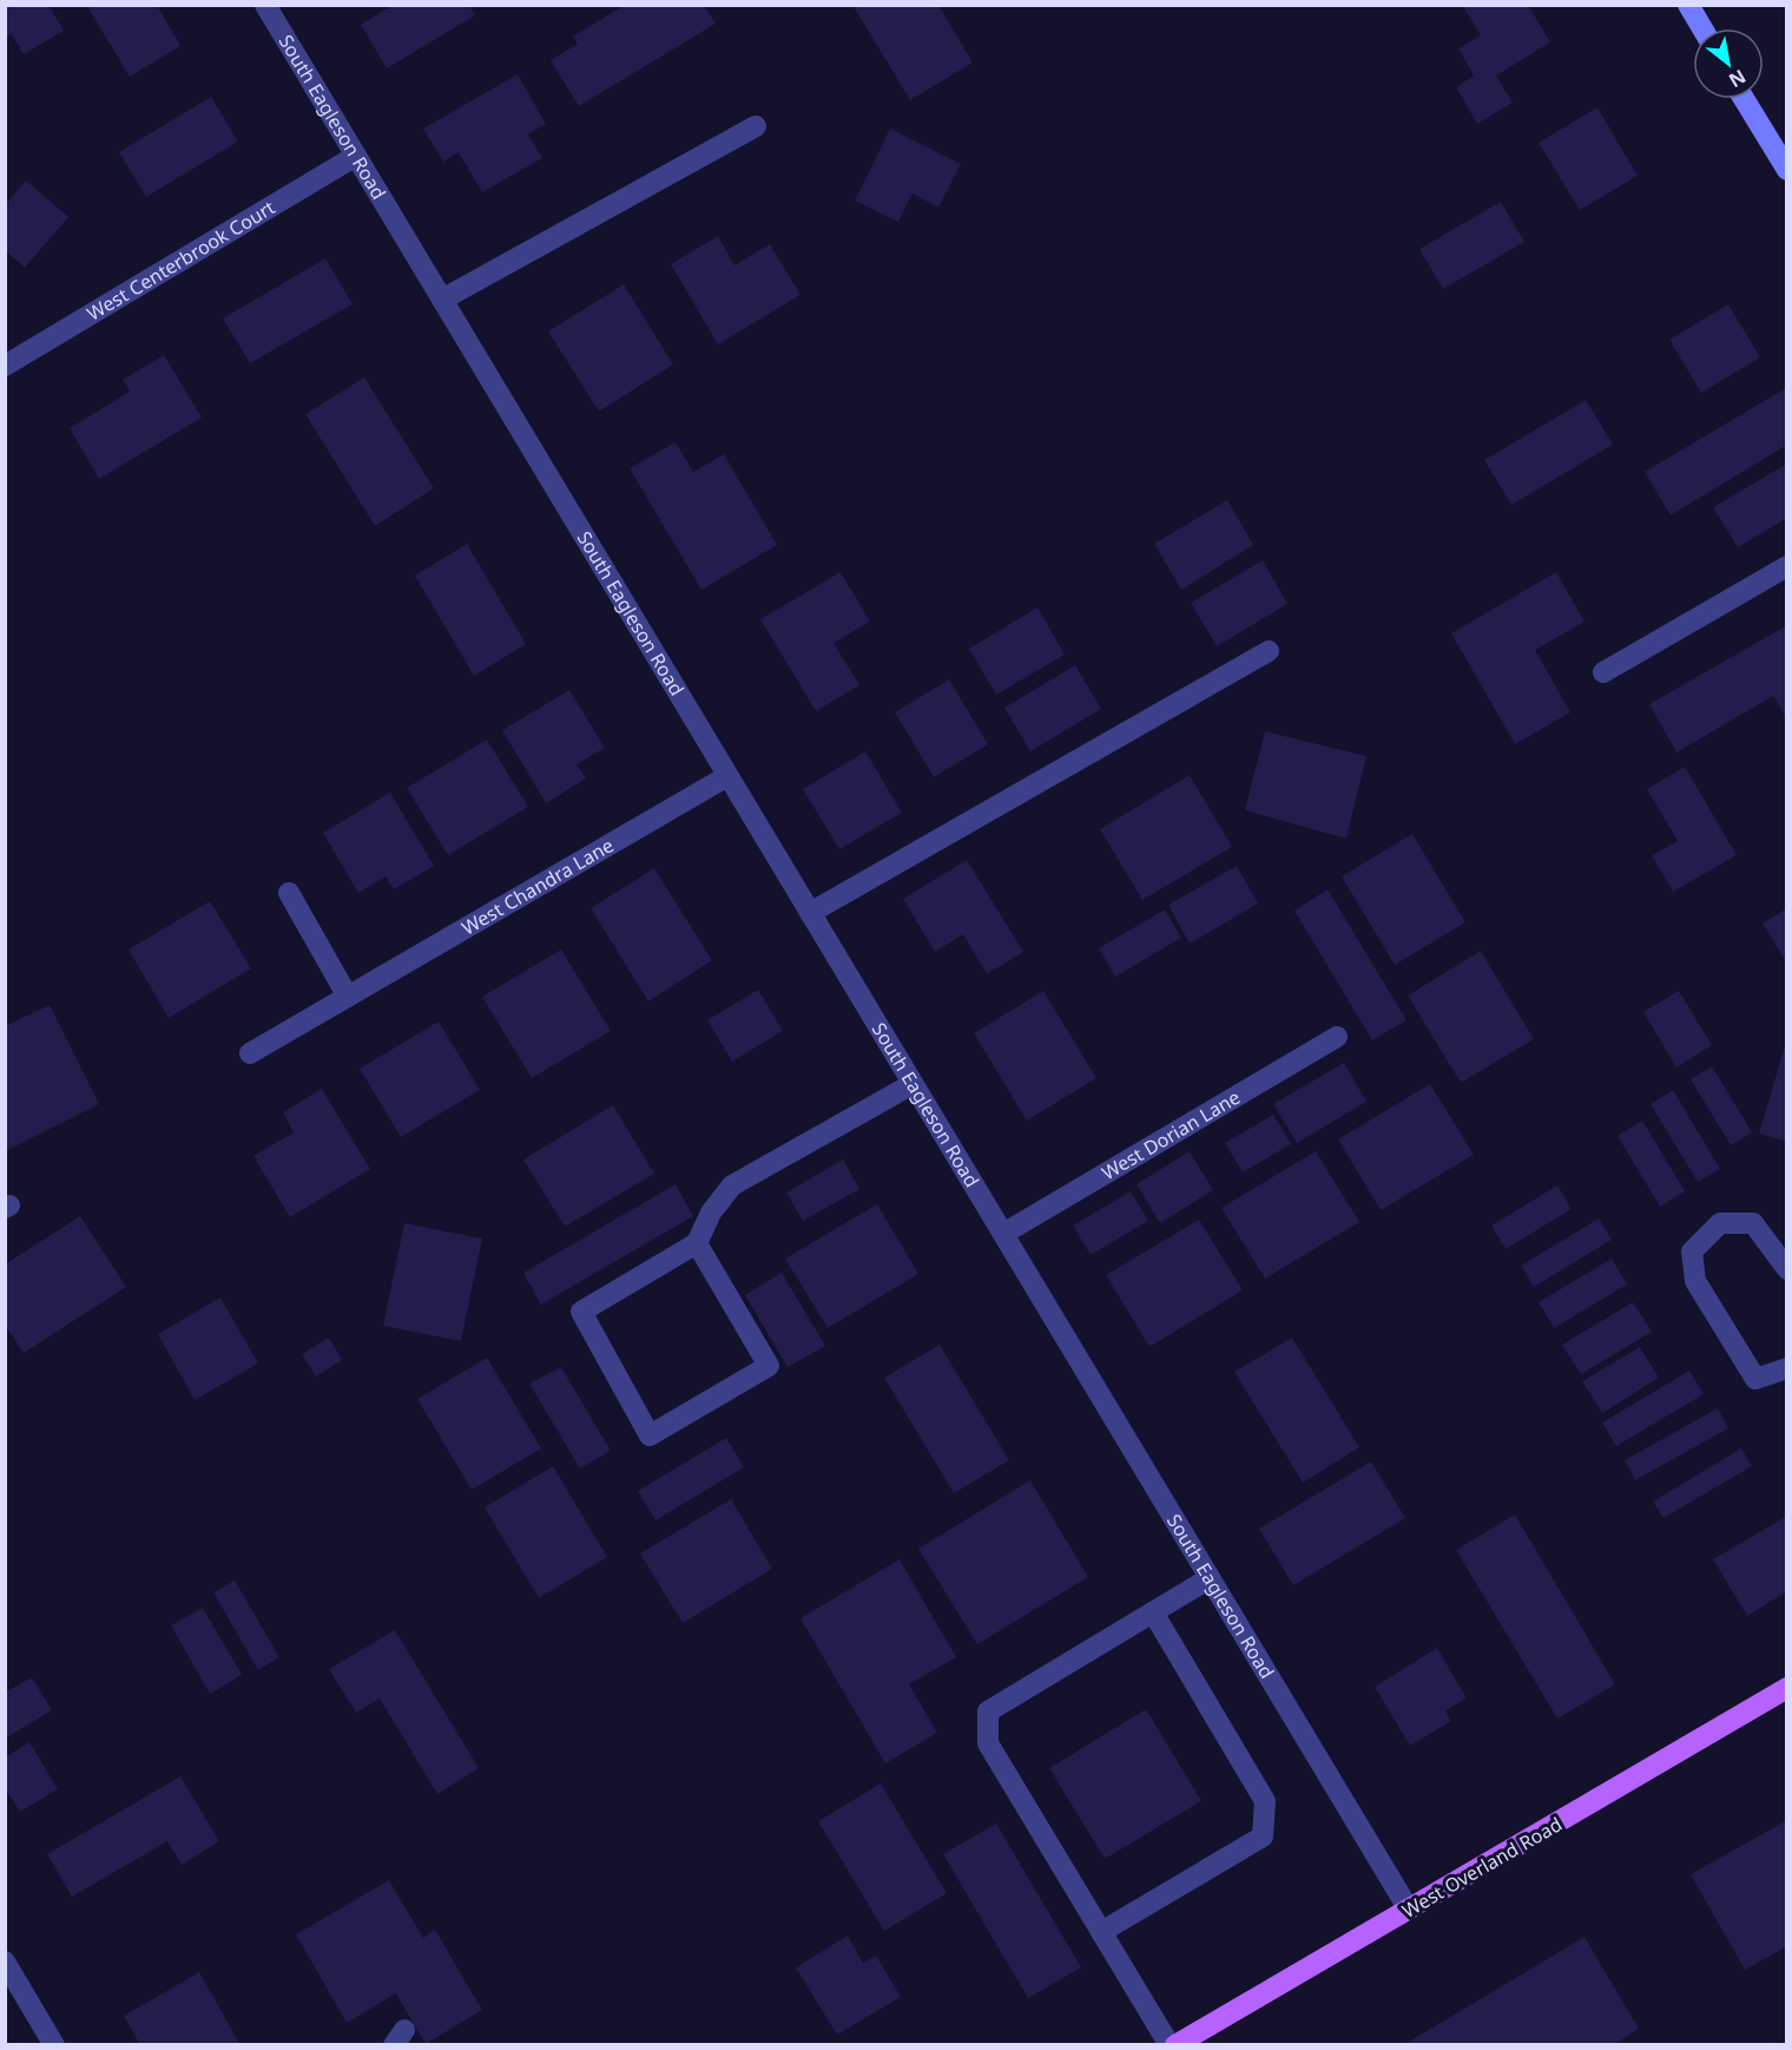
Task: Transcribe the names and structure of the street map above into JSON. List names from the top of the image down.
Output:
{
  "streets": {
    "main road": ["West Overland Road"],
    "street": [
      "South Eagleson Road",
      "West Centerbrook Court",
      "West Chandra Lane",
      "West Dorian Lane"
    ]
  },
  "crossings": [
    ["South Eagleson Road", "West Centerbrook Court"],
    ["South Eagleson Road", "West Chandra Lane"],
    ["South Eagleson Road", "West Dorian Lane"],
    ["South Eagleson Road", "West Overland Road"]
  ],
  "north": "bottom right"
}
